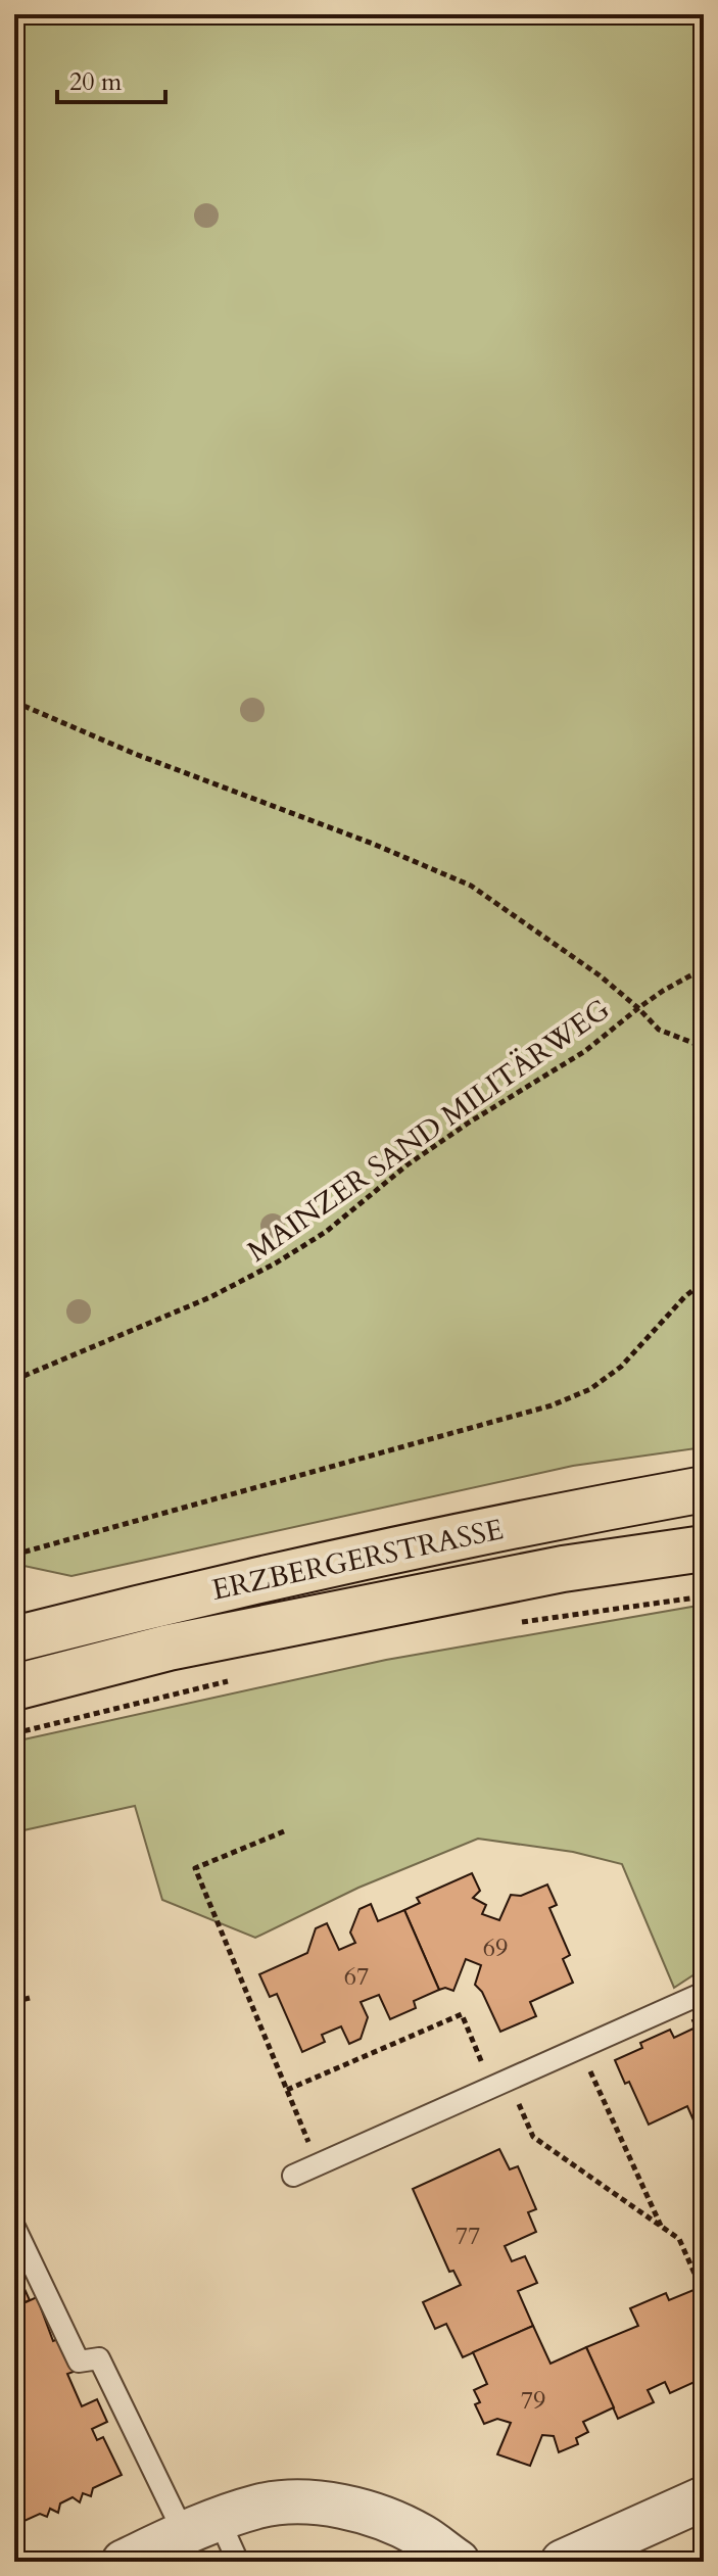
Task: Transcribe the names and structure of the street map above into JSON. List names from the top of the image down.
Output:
{
  "streets": {
    "main road": ["ERZBERGERSTRASSE"],
    "path": ["MAINZER SAND MILITÄRWEG"]
  },
  "house_numbers": [
    "69",
    "67",
    "77",
    "79"
  ],
  "scale_bar": "20 m"
}
